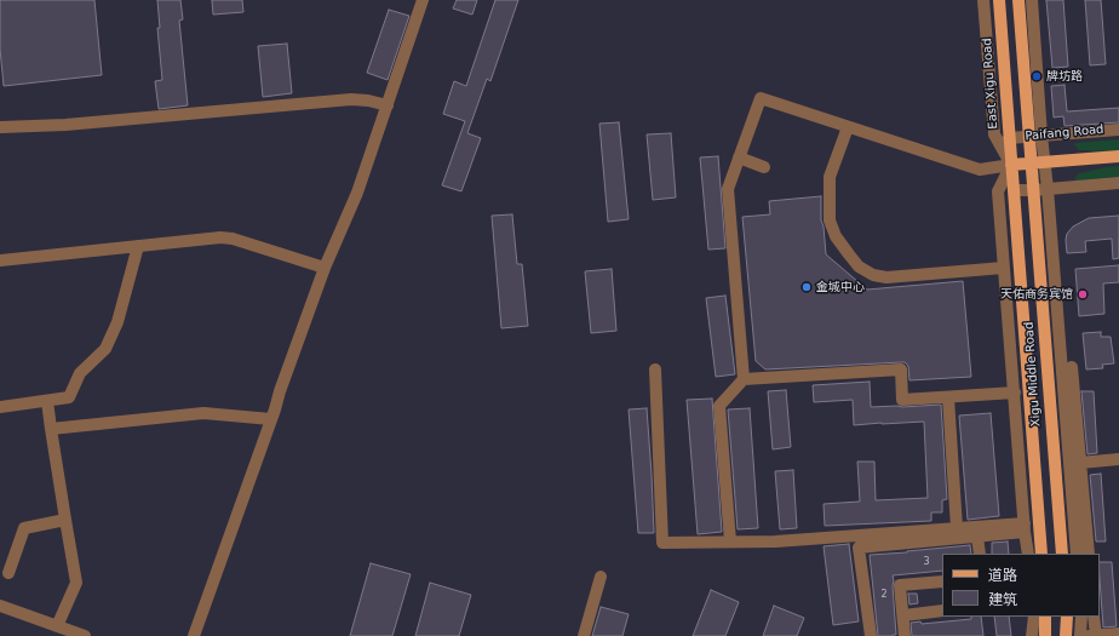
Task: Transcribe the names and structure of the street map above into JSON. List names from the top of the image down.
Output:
{
  "streets": {
    "main road": ["East Xigu Road", "Xigu Middle Road"],
    "street": ["Paifang Road"]
  },
  "crossings": [
    ["East Xigu Road", "Paifang Road"],
    ["East Xigu Road", "Xigu Middle Road"]
  ],
  "places": ["牌坊路", "金城中心", "天佑商务宾馆"],
  "house_numbers": ["3", "2"],
  "legend": ["道路", "建筑"]
}
